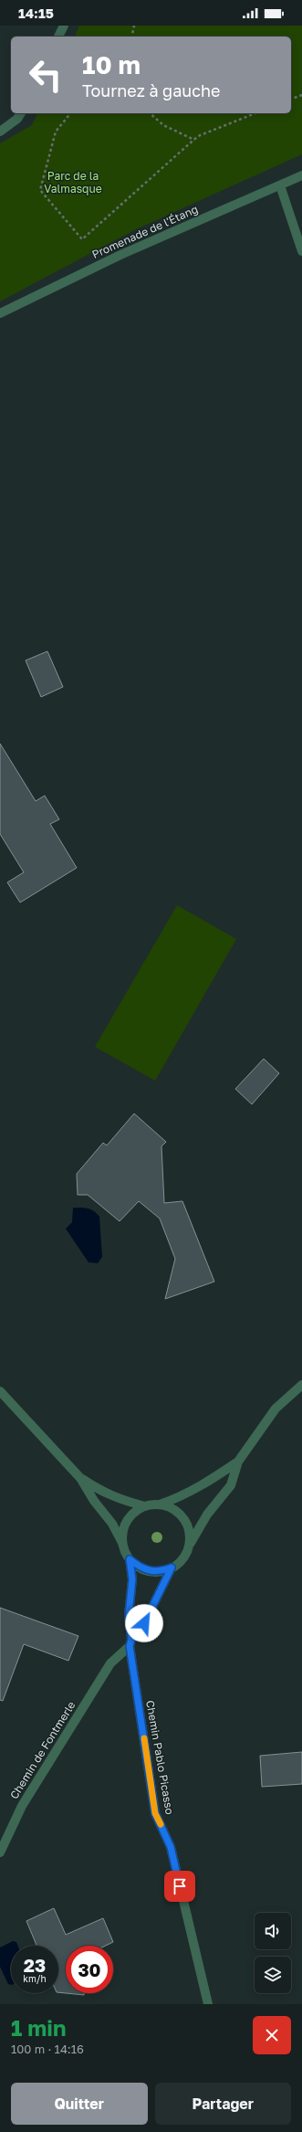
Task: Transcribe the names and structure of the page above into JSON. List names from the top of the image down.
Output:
{
  "streets": {
    "street": ["Promenade de l'Étang", "Chemin de Fontmerle", "Chemin Pablo Picasso"]
  },
  "crossings": [
    ["Chemin de Fontmerle", "Chemin Pablo Picasso"]
  ],
  "parks": ["Parc de la Valmasque"],
  "page": {
    "status": "14:15",
    "turn": ["10 m", "Tournez à gauche"],
    "speed": "23 km/h",
    "limit": "30",
    "heading": ["1 min", "100 m · 14:16"],
    "buttons": ["Quitter", "Partager"]
  }
}
